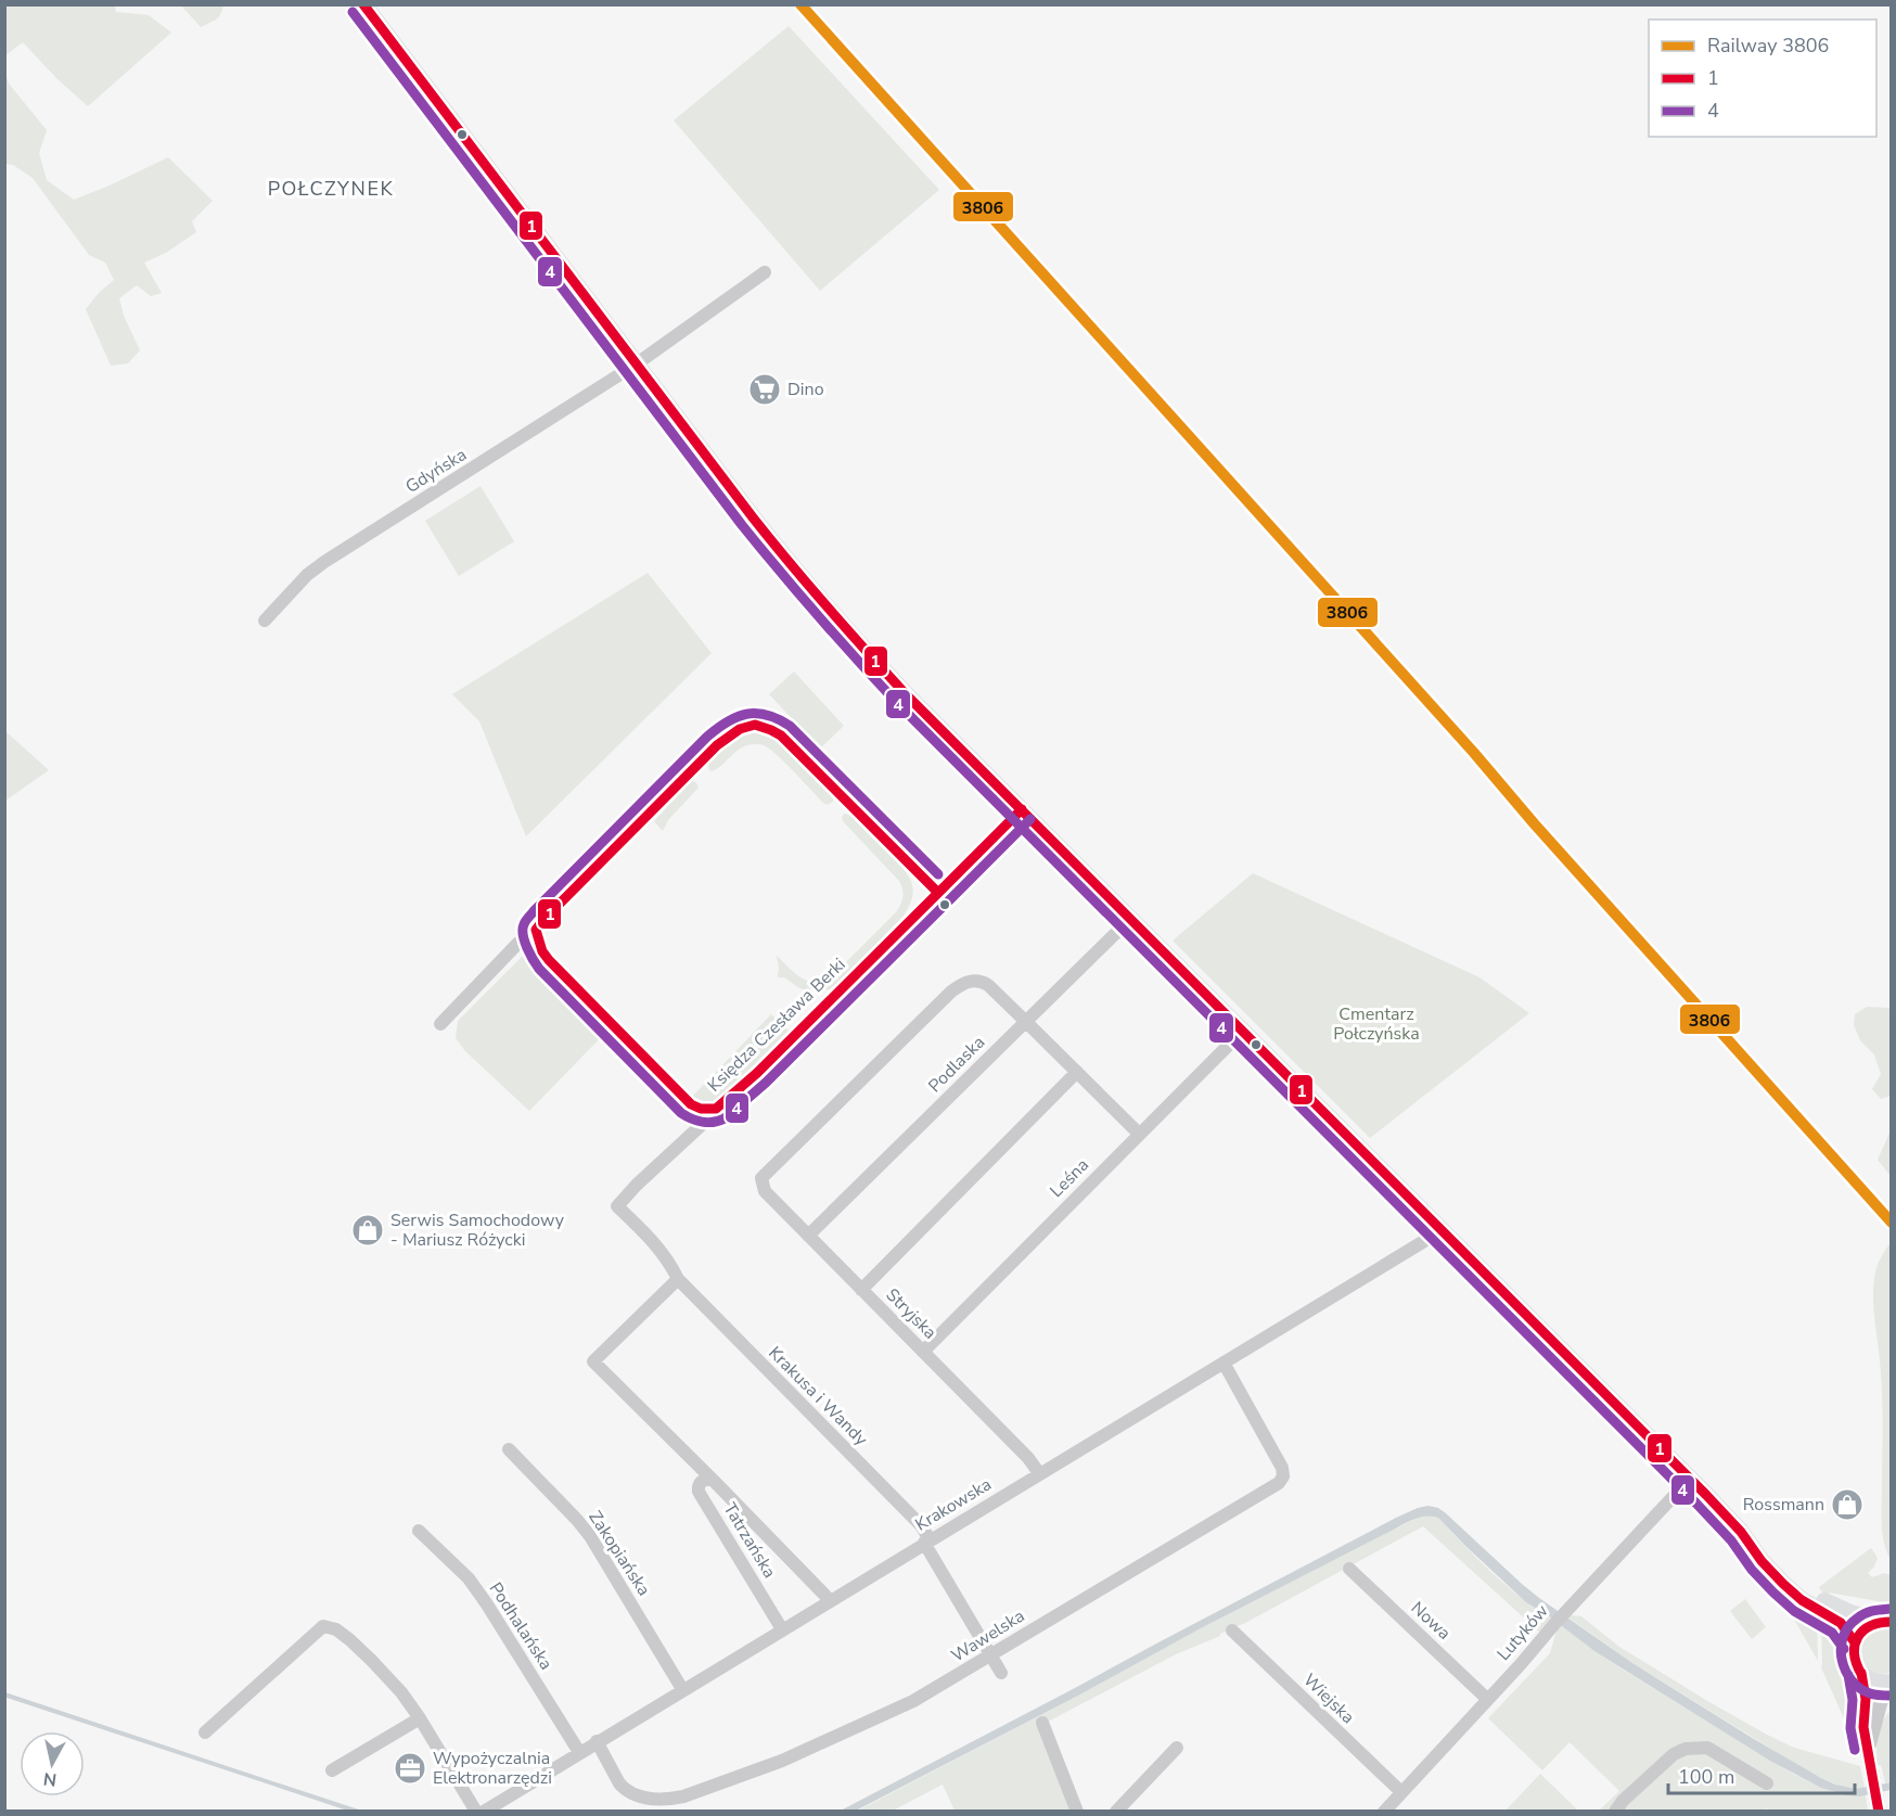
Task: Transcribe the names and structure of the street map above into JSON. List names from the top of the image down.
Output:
{
  "streets": {
    "street": [
      "Gdyńska",
      "Księdza Czesława Berki",
      "Podlaska",
      "Leśna",
      "Stryjska",
      "Krakusa i Wandy",
      "Krakowska",
      "Tatrzańska",
      "Zakopiańska",
      "Nowa",
      "Podhalańska",
      "Lutyków",
      "Wawelska",
      "Wiejska"
    ]
  },
  "crossings": [
    ["Księdza Czesława Berki", "Krakusa i Wandy"],
    ["Podlaska", "Stryjska"],
    ["Leśna", "Stryjska"],
    ["Stryjska", "Krakowska"],
    ["Krakusa i Wandy", "Krakowska"],
    ["Krakusa i Wandy", "Tatrzańska"],
    ["Krakusa i Wandy", "Wawelska"],
    ["Krakowska", "Tatrzańska"],
    ["Krakowska", "Zakopiańska"],
    ["Krakowska", "Podhalańska"],
    ["Krakowska", "Wawelska"],
    ["Nowa", "Lutyków"],
    ["Lutyków", "Wiejska"]
  ],
  "districts": ["POŁCZYNEK"],
  "parks": ["Cmentarz Połczyńska"],
  "places": {
    "supermarket": ["Dino"],
    "shop": ["Serwis Samochodowy - Mariusz Różycki", "Rossmann"],
    "office": ["Wypożyczalnia Elektronarzędzi"]
  },
  "lines": ["rail line 3806", "transit line 1", "transit line 4"],
  "legend": ["Railway 3806", "1", "4"],
  "scale_bar": "100 m",
  "north": "bottom"
}
